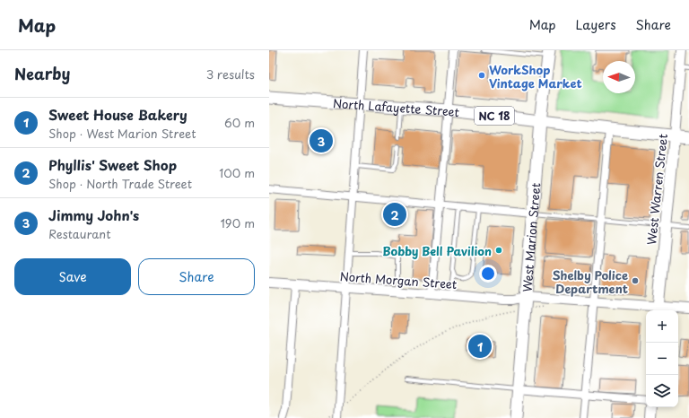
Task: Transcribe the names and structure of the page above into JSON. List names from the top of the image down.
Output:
{
  "streets": {
    "main road": [
      "North Lafayette Street",
      "NC 18",
      "West Warren Street",
      "West Marion Street"
    ],
    "street": ["North Morgan Street"]
  },
  "crossings": [
    ["North Lafayette Street", "NC 18"],
    ["North Lafayette Street", "West Marion Street"],
    ["NC 18", "West Warren Street"],
    ["West Warren Street", "North Morgan Street"],
    ["West Marion Street", "North Morgan Street"]
  ],
  "places": ["WorkShop Vintage Market", "Bobby Bell Pavilion", "Shelby Police Department"],
  "north": "left",
  "page": {
    "header": "Map",
    "nav": ["Map", "Layers", "Share"],
    "heading": ["Nearby", "3 results"],
    "list": [
      {
        "mark": "1",
        "name": "Sweet House Bakery",
        "note": "Shop · West Marion Street",
        "value": "60 m"
      },
      {
        "mark": "2",
        "name": "Phyllis' Sweet Shop",
        "note": "Shop · North Trade Street",
        "value": "100 m"
      },
      {
        "mark": "3",
        "name": "Jimmy John's",
        "note": "Restaurant",
        "value": "190 m"
      }
    ],
    "pins": ["3", "2", "1"],
    "buttons": ["Save", "Share"],
    "map_buttons": ["+", "−"]
  }
}
